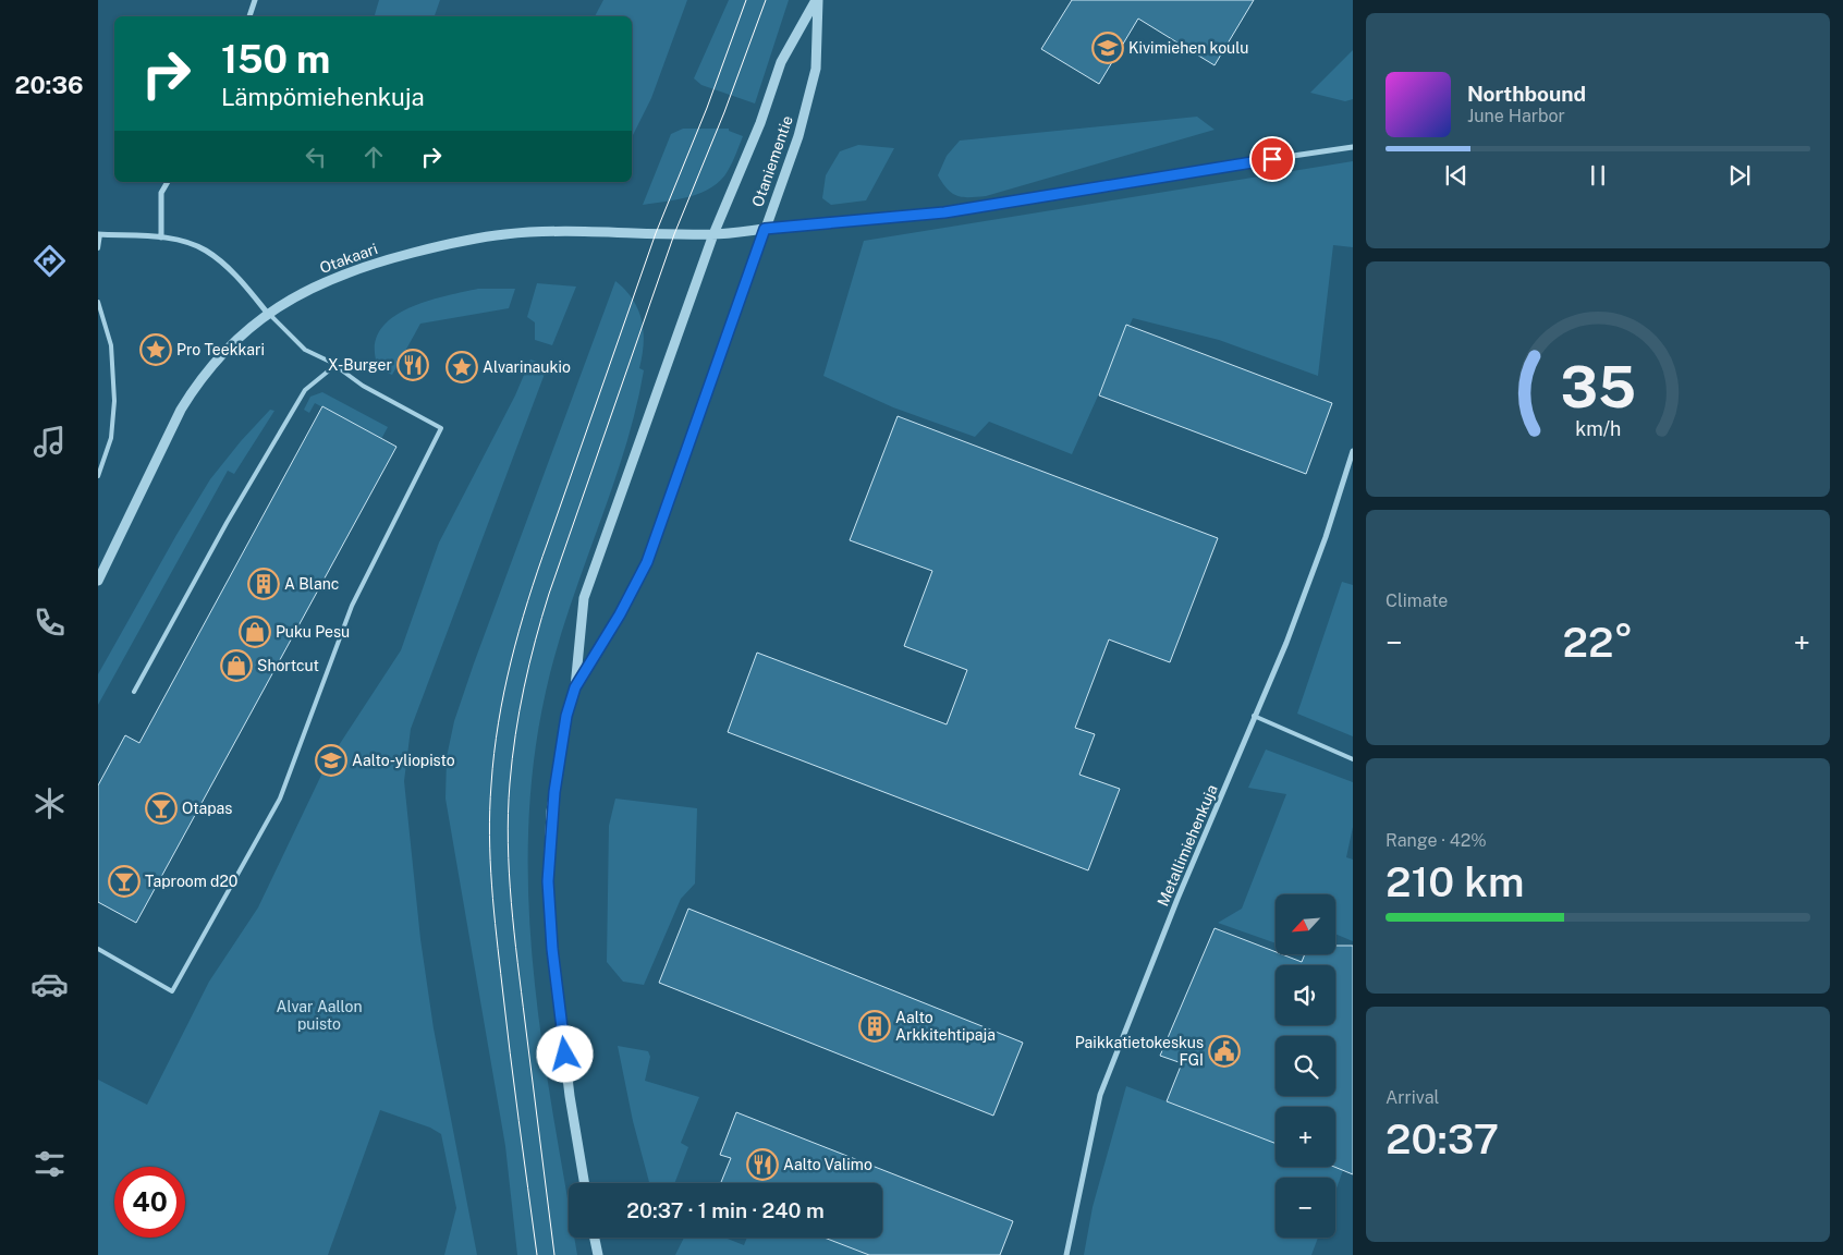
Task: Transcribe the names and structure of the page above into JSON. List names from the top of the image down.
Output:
{
  "streets": {
    "street": ["Otaniementie", "Otakaari", "Metallimiehenkuja"]
  },
  "crossings": [
    ["Otaniementie", "Otakaari"]
  ],
  "parks": ["Alvar Aallon puisto"],
  "places": {
    "school or university": ["Kivimiehen koulu", "Aalto-yliopisto"],
    "place": ["Pro Teekkari", "Alvarinaukio"],
    "restaurant": ["X-Burger", "Aalto Valimo"],
    "building": ["A Blanc", "Aalto Arkkitehtipaja"],
    "shop": ["Puku Pesu", "Shortcut"],
    "bar": ["Otapas", "Taproom d20"],
    "public building": ["Paikkatietokeskus FGI"]
  },
  "north": "bottom left",
  "page": {
    "tabs": "20:36",
    "turn": ["150 m", "Lämpömiehenkuja"],
    "song": ["Northbound", "June Harbor"],
    "tile": [
      "Climate",
      ["Range · 42%", "210 km"],
      ["Arrival", "20:37"]
    ],
    "heat": ["−", "22°", "+"],
    "map_buttons": ["+", "−"],
    "limit": "40",
    "trip": "20:37 · 1 min · 240 m",
    "gauge": ["35", "km/h"]
  }
}
